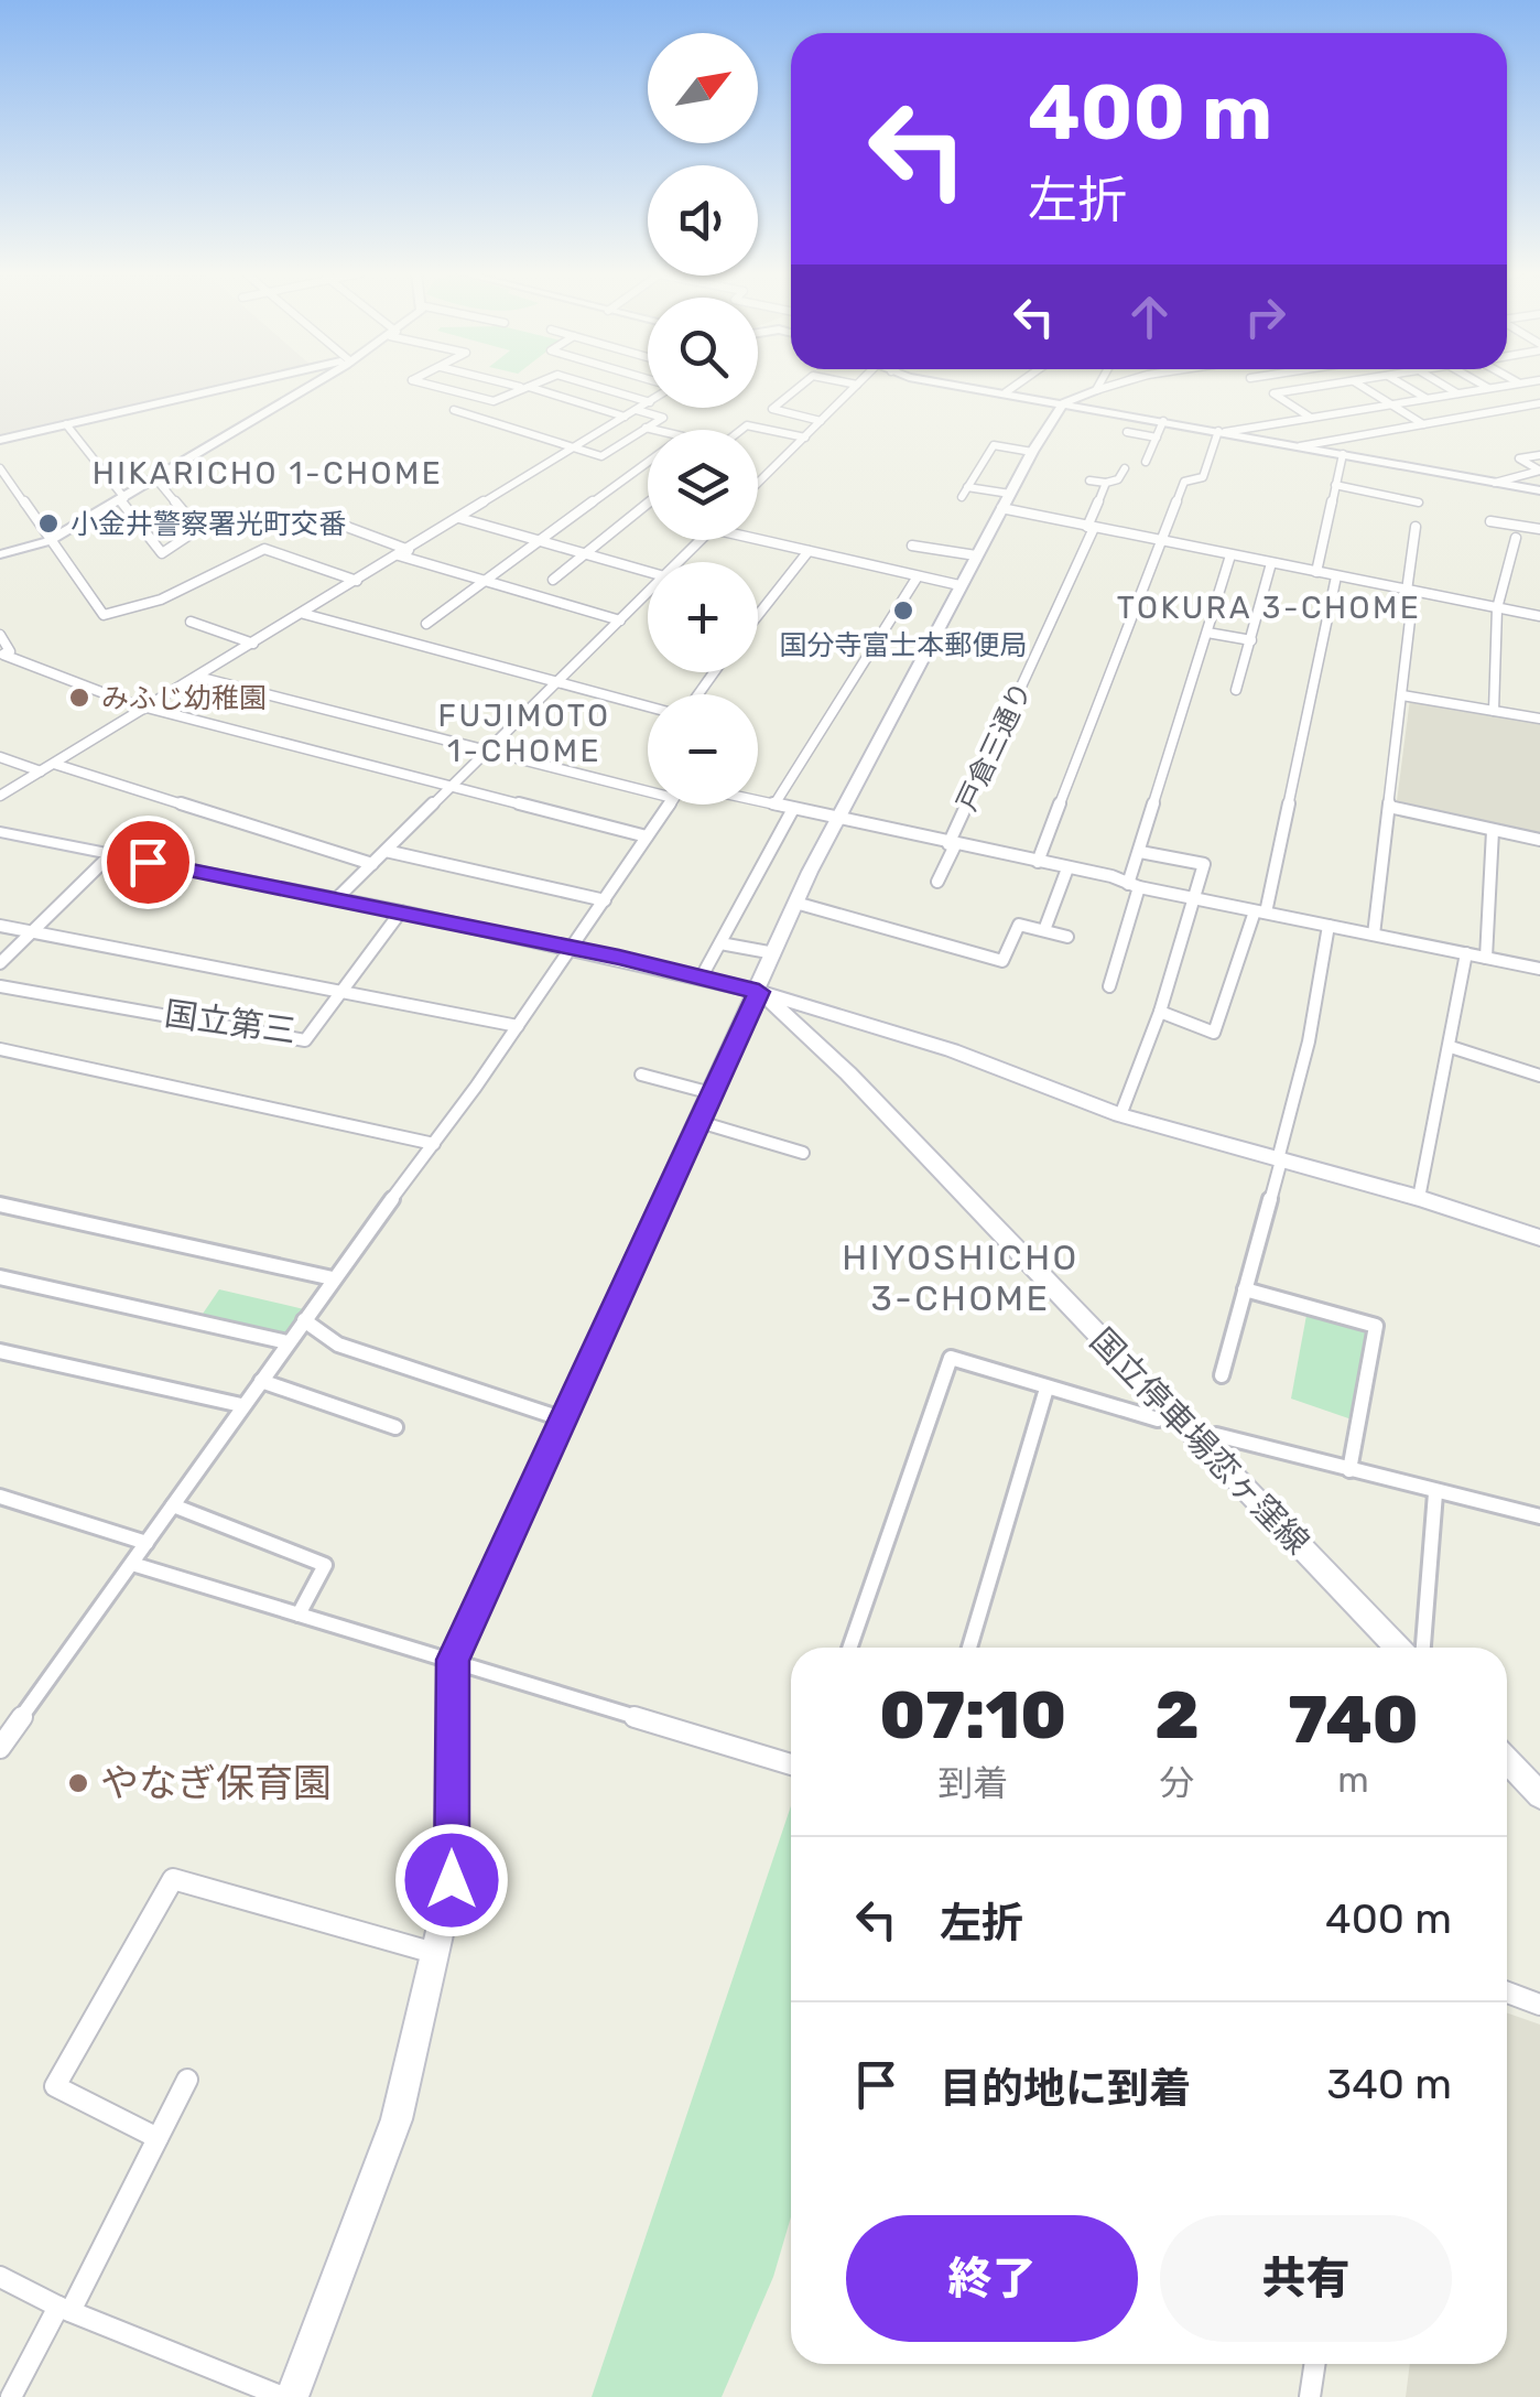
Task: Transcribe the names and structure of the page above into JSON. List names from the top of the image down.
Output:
{
  "streets": {
    "street": ["戸倉三通り", "国立第三", "国立停車場恋ヶ窪線"]
  },
  "crossings": [
    ["国立第三", "国立停車場恋ヶ窪線"]
  ],
  "districts": [
    "HIKARICHO 1-CHOME",
    "TOKURA 3-CHOME",
    "FUJIMOTO 1-CHOME",
    "HIYOSHICHO 3-CHOME"
  ],
  "places": [
    "小金井警察署光町交番",
    "国分寺富士本郵便局",
    "みふじ幼稚園",
    "やなぎ保育園"
  ],
  "north": "top right",
  "page": {
    "map_buttons": ["+", "−"],
    "turn": ["400 m", "左折"],
    "eta": [
      "07:10",
      "到着",
      "2",
      "分",
      "740",
      "m"
    ],
    "list": [
      {
        "name": "左折",
        "value": "400 m"
      },
      {
        "name": "目的地に到着",
        "value": "340 m"
      }
    ],
    "buttons": ["終了", "共有"]
  }
}
